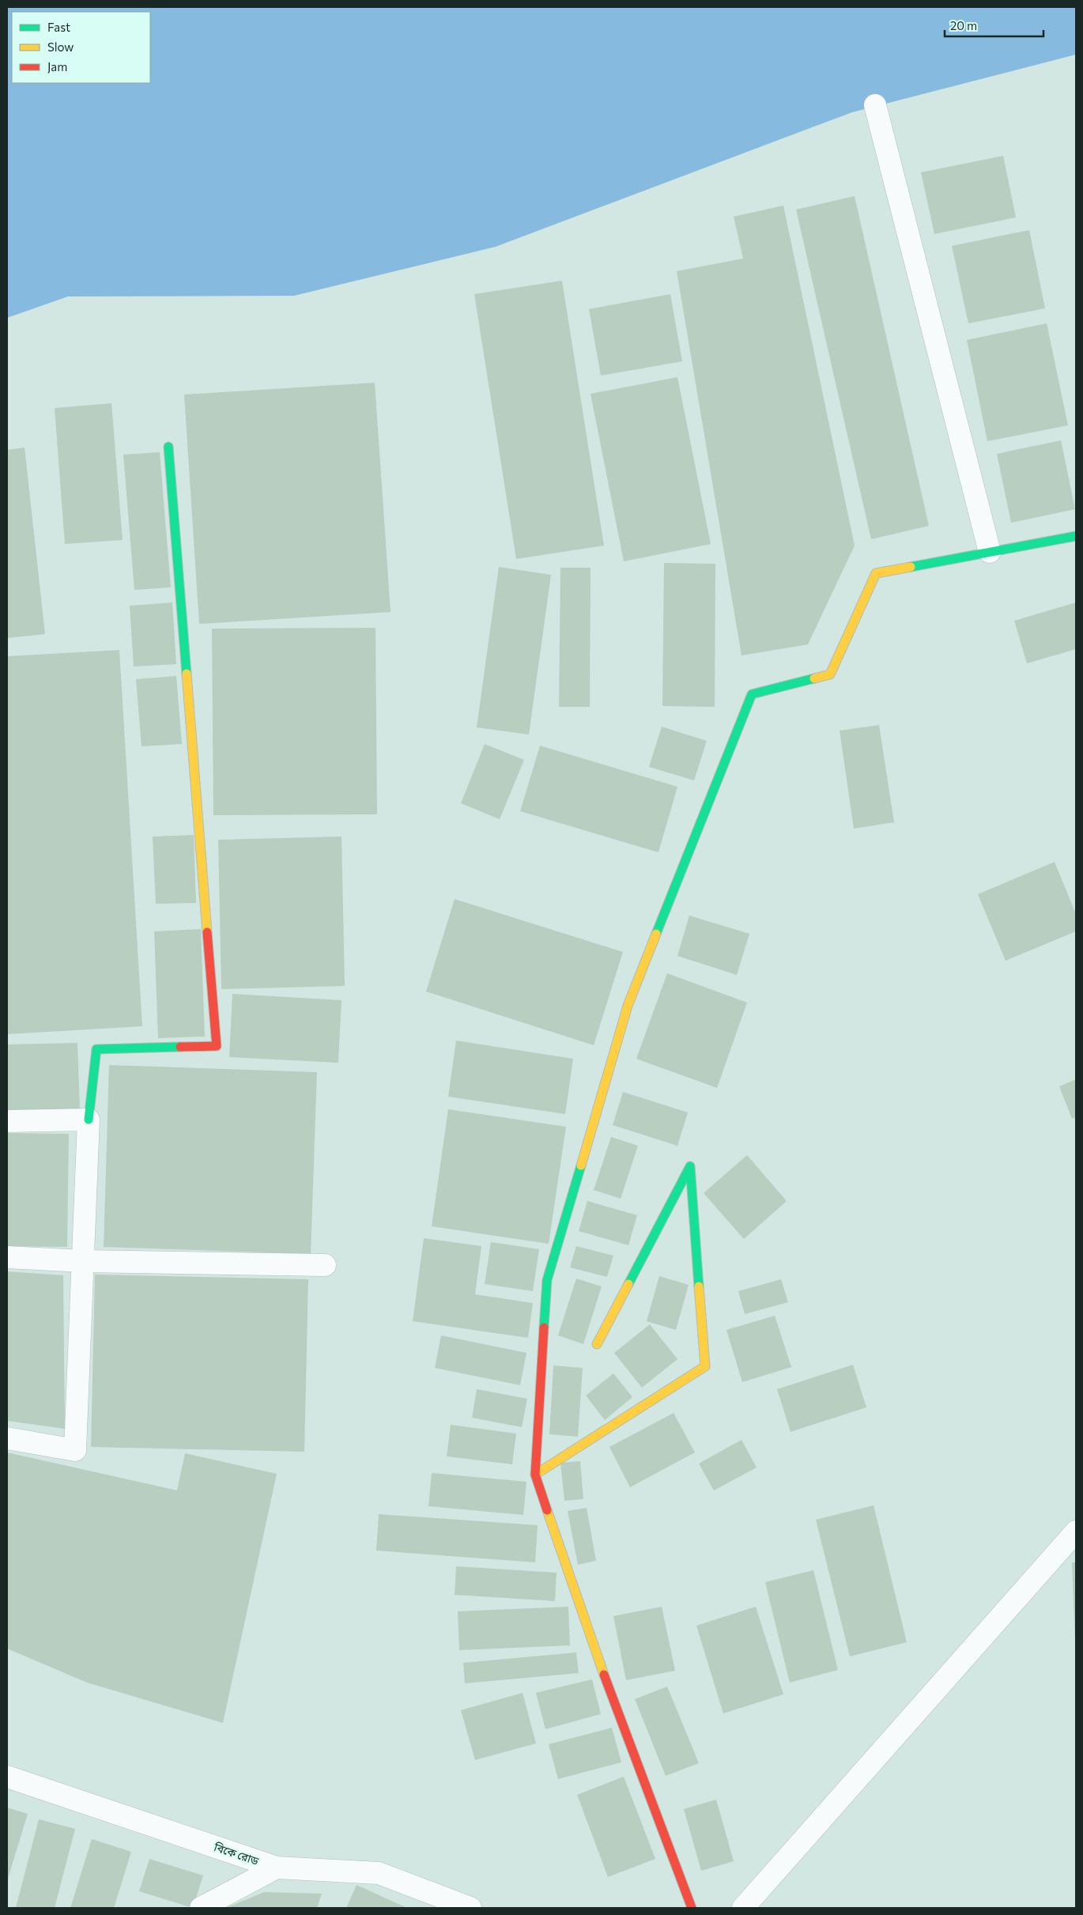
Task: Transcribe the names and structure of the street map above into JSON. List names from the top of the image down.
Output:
{
  "streets": {
    "street": ["বিকে রোড"]
  },
  "legend": ["Fast", "Slow", "Jam"],
  "scale_bar": "20 m"
}
